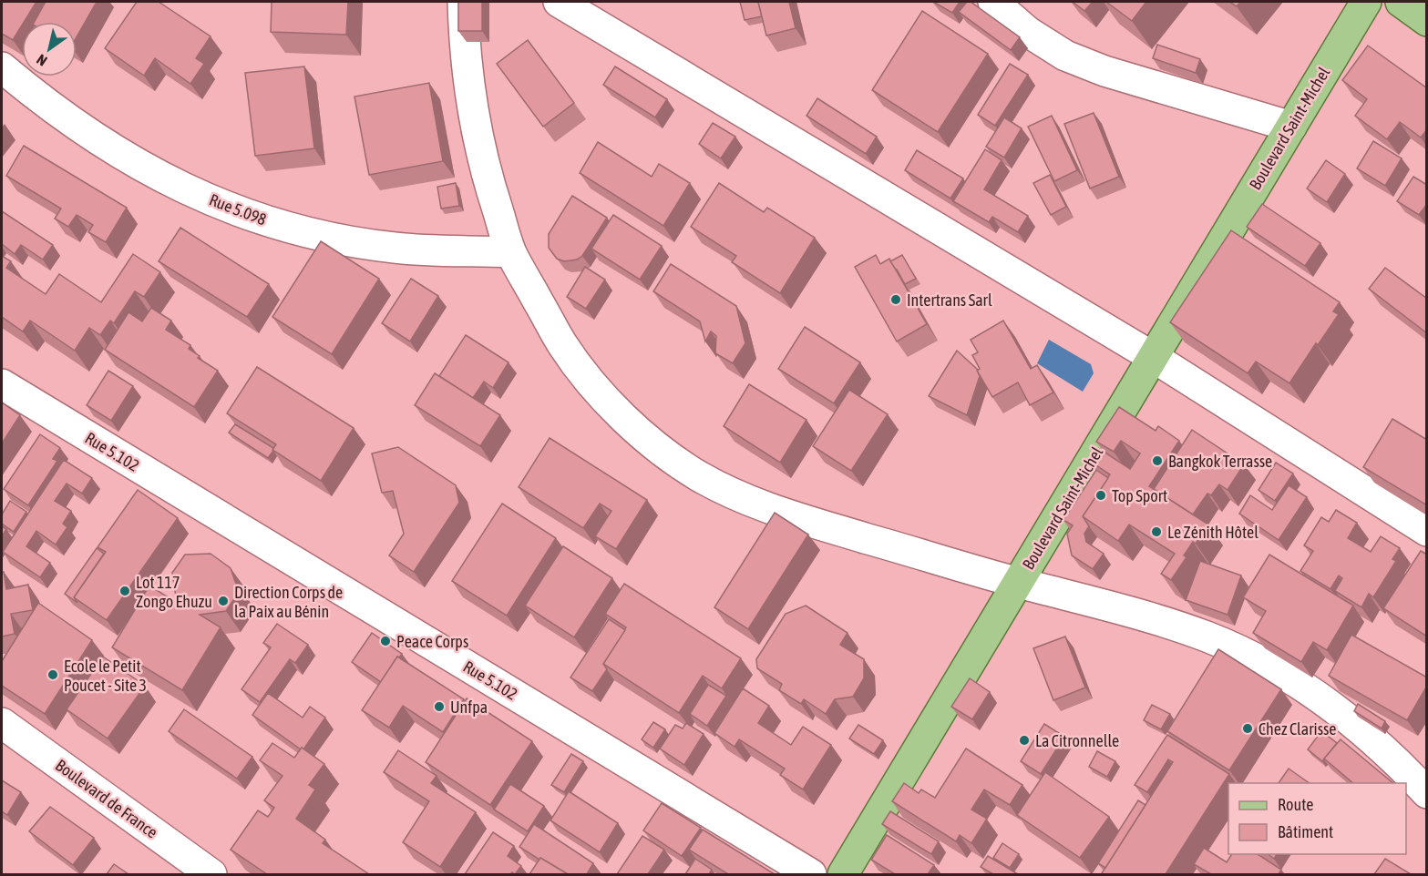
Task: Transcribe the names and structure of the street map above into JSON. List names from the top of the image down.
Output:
{
  "streets": {
    "main road": ["Boulevard Saint-Michel"],
    "street": ["Rue 5.098", "Rue 5.102", "Boulevard de France"]
  },
  "places": [
    "Intertrans Sarl",
    "Bangkok Terrasse",
    "Top Sport",
    "Le Zénith Hôtel",
    "Lot 117 Zongo Ehuzu",
    "Direction Corps de la Paix au Bénin",
    "Peace Corps",
    "Ecole le Petit Poucet - Site 3",
    "Unfpa",
    "Chez Clarisse",
    "La Citronnelle"
  ],
  "legend": ["Route", "Bâtiment"],
  "north": "bottom left"
}
